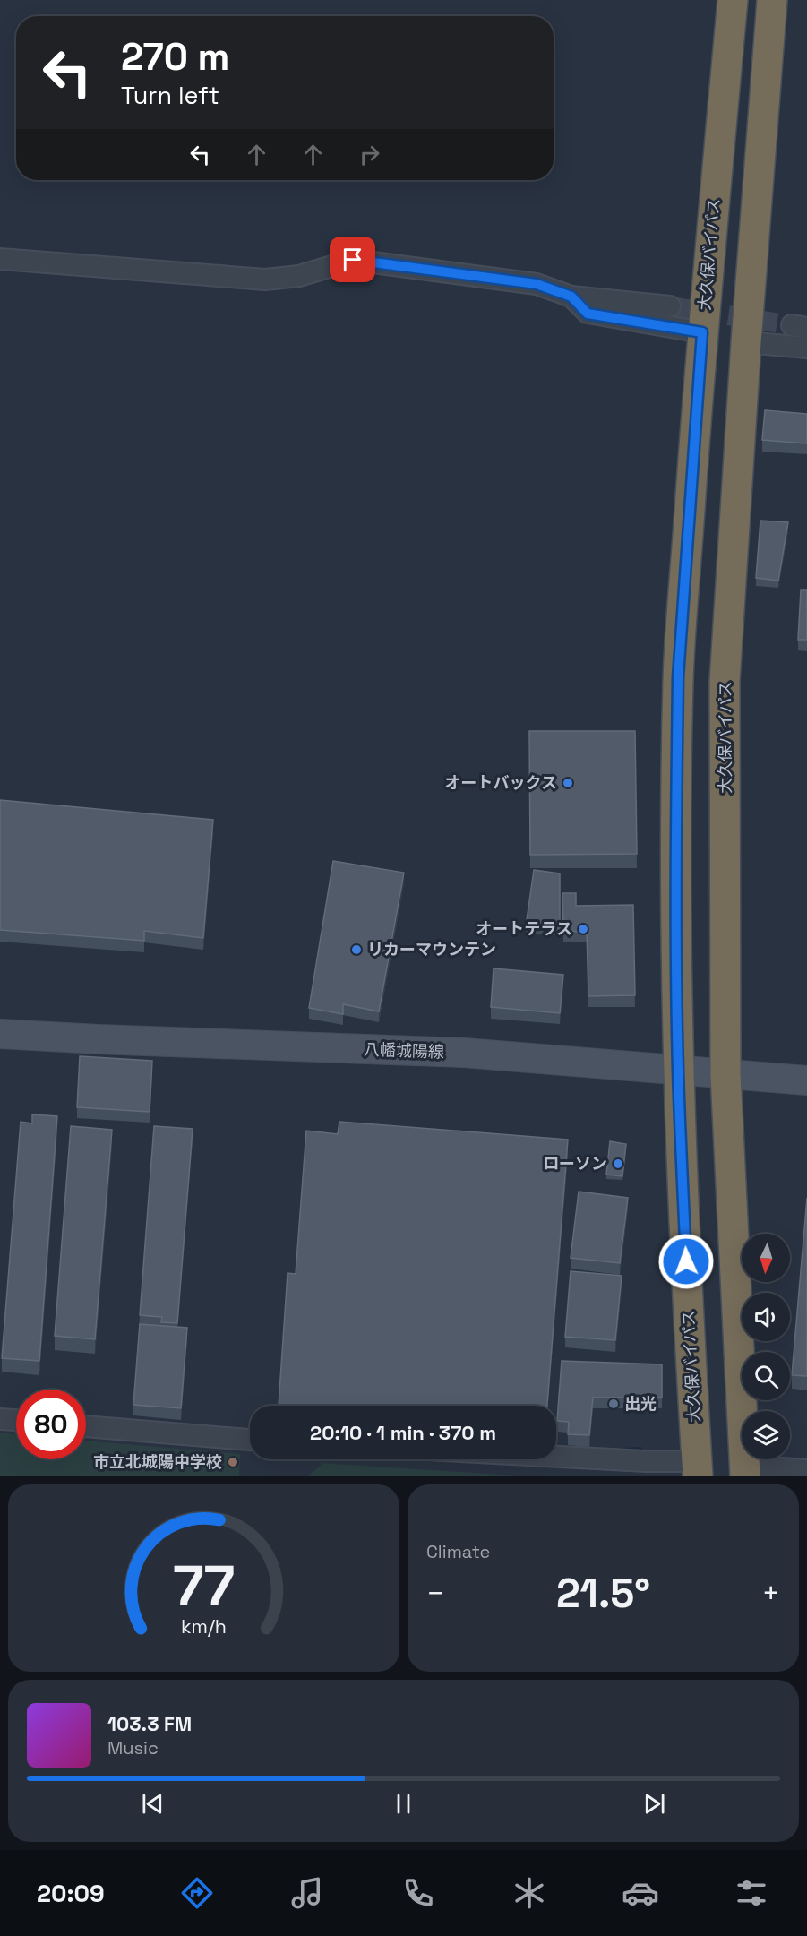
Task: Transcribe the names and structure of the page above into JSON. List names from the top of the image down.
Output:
{
  "streets": {
    "highway": ["大久保バイパス"],
    "main road": ["八幡城陽線"]
  },
  "crossings": [
    ["大久保バイパス", "八幡城陽線"]
  ],
  "places": [
    "オートバックス",
    "オートテラス",
    "リカーマウンテン",
    "ローソン",
    "出光",
    "市立北城陽中学校"
  ],
  "north": "bottom",
  "page": {
    "turn": ["270 m", "Turn left"],
    "limit": "80",
    "trip": "20:10 · 1 min · 370 m",
    "tile": "Climate",
    "heat": ["−", "21.5°", "+"],
    "song": ["103.3 FM", "Music"],
    "tabs": "20:09",
    "gauge": ["77", "km/h"]
  }
}
